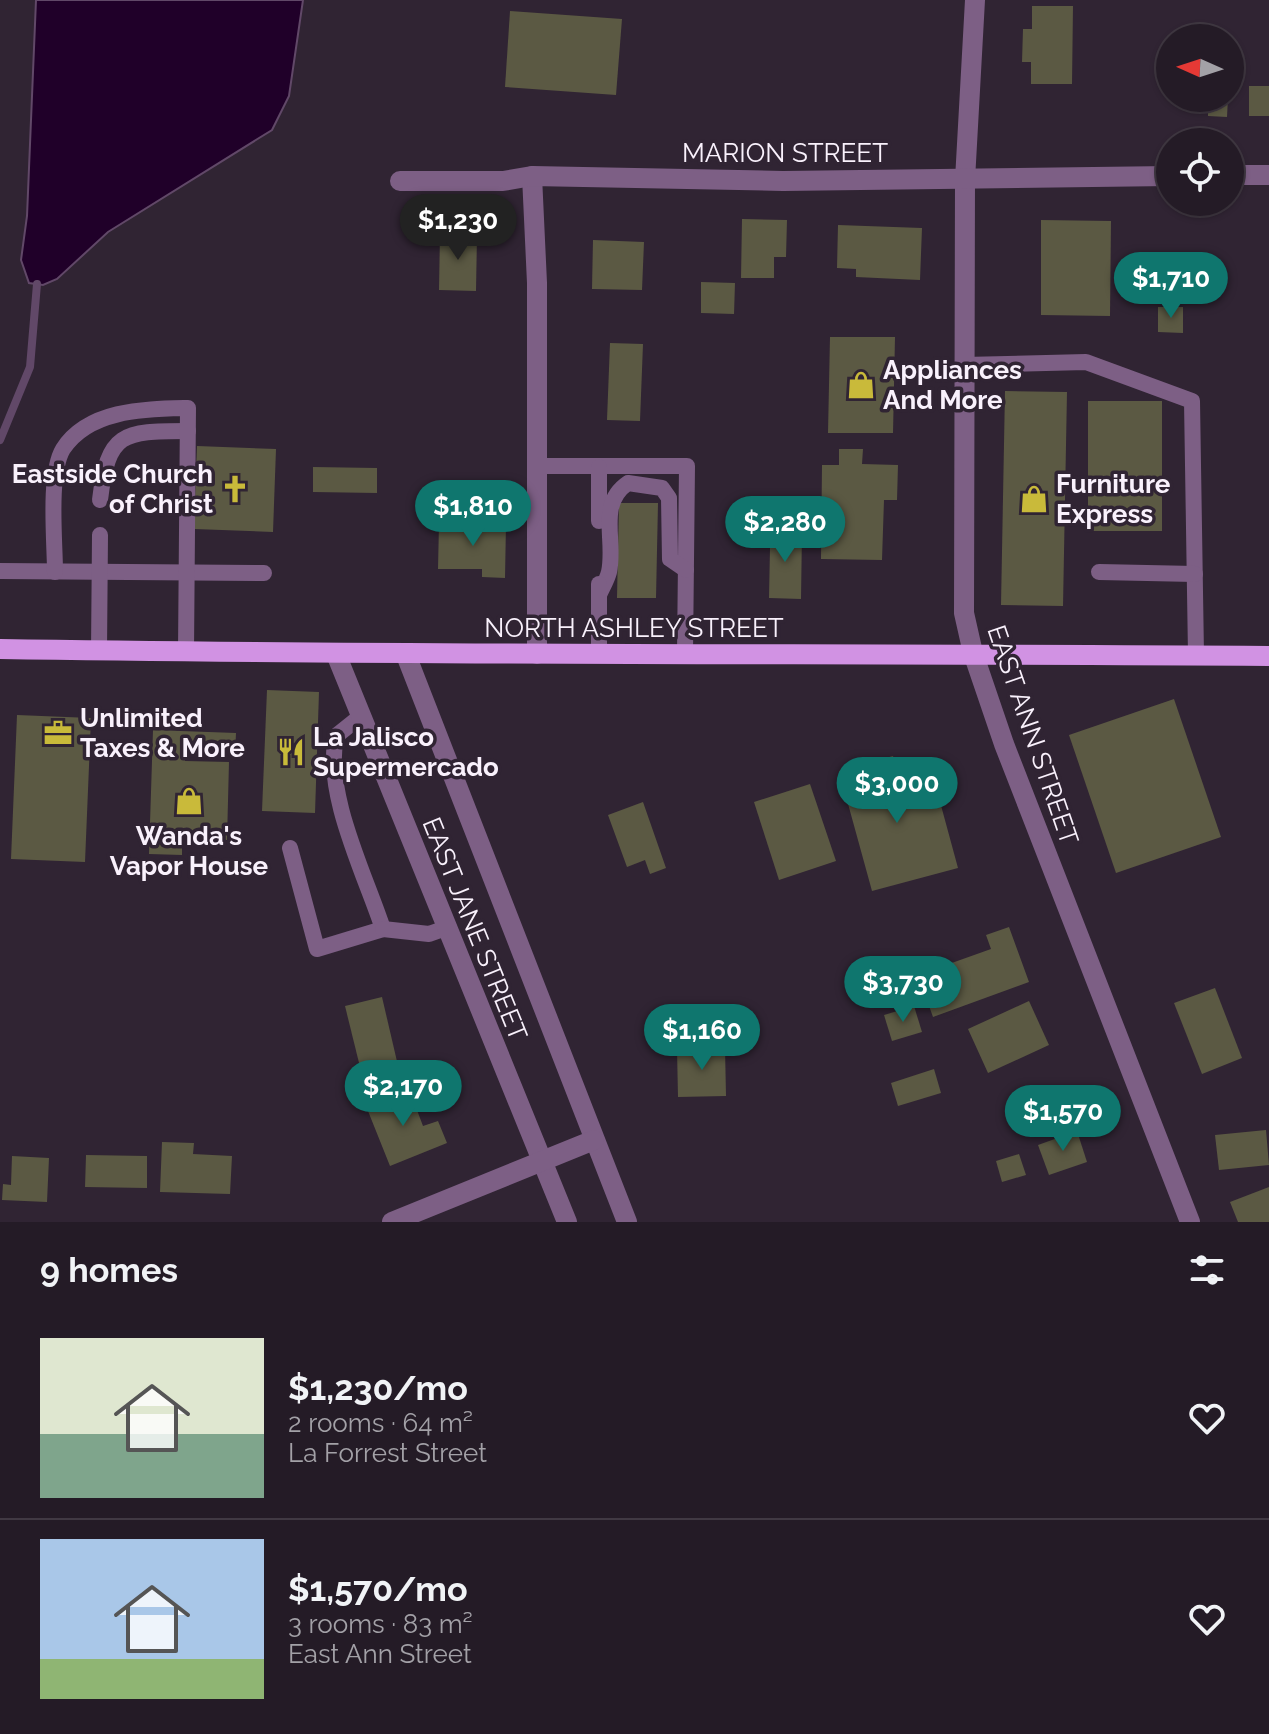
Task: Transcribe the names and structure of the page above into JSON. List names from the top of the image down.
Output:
{
  "streets": {
    "main road": ["NORTH ASHLEY STREET"],
    "street": ["MARION STREET", "EAST ANN STREET", "EAST JANE STREET"]
  },
  "crossings": [
    ["MARION STREET", "EAST ANN STREET"],
    ["NORTH ASHLEY STREET", "EAST ANN STREET"],
    ["NORTH ASHLEY STREET", "EAST JANE STREET"]
  ],
  "places": {
    "shop": ["Appliances And More", "Furniture Express", "Wanda's Vapor House"],
    "church": ["Eastside Church of Christ"],
    "office": ["Unlimited Taxes & More"],
    "restaurant": ["La Jalisco Supermercado"]
  },
  "north": "left",
  "page": {
    "price": [
      "$1,230",
      "$1,710",
      "$1,810",
      "$2,280",
      "$3,000",
      "$3,730",
      "$1,160",
      "$2,170",
      "$1,570"
    ],
    "heading": "9 homes",
    "list": [
      {
        "name": "$1,230/mo",
        "note": "2 rooms · 64 m² · La Forrest Street"
      },
      {
        "name": "$1,570/mo",
        "note": "3 rooms · 83 m² · East Ann Street"
      }
    ]
  }
}
